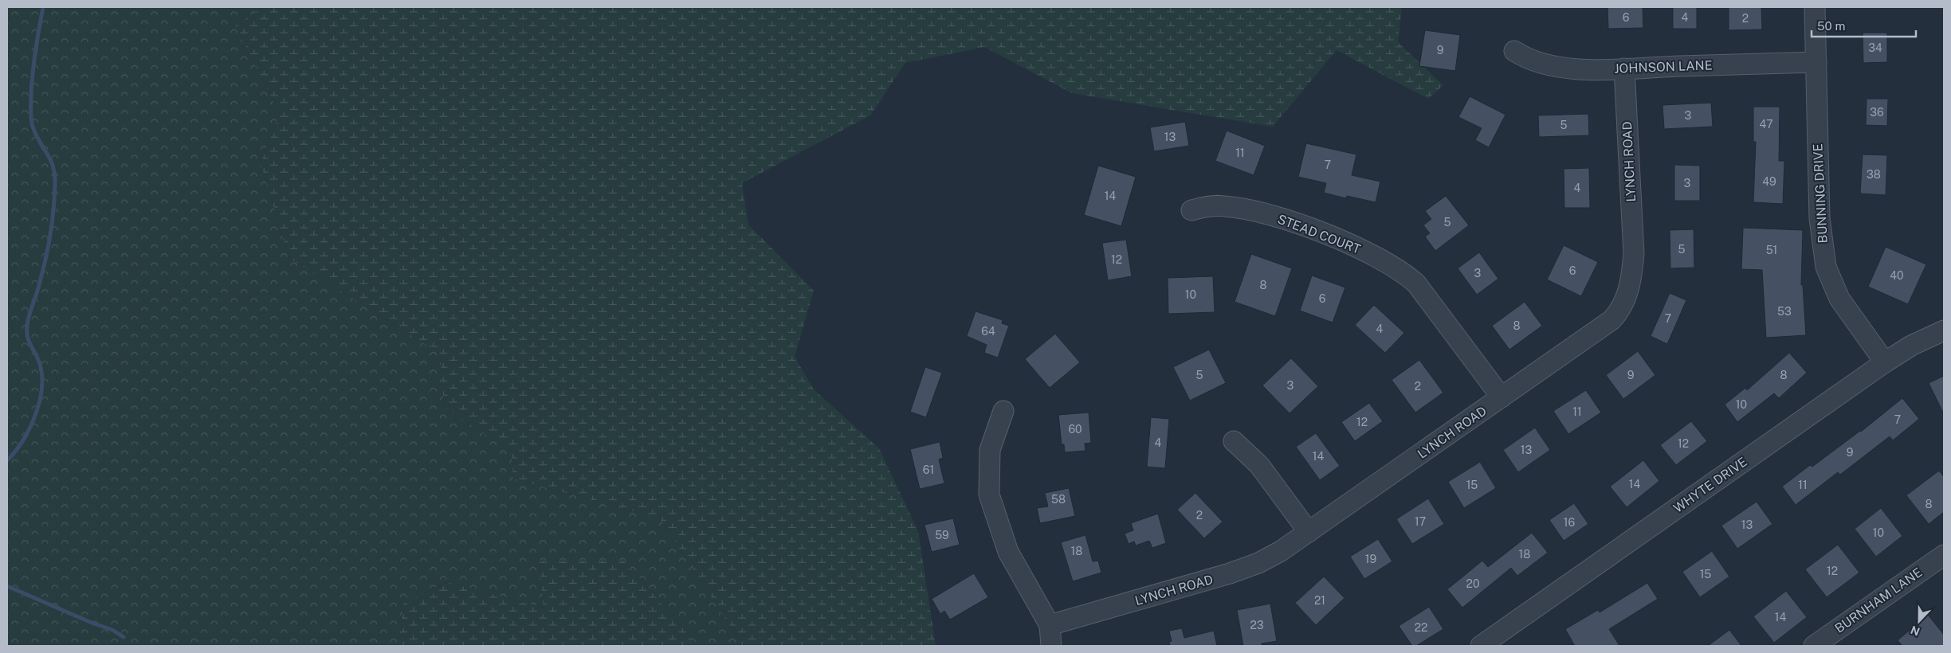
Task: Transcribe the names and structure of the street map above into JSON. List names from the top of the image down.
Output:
{
  "streets": {
    "street": [
      "JOHNSON LANE",
      "LYNCH ROAD",
      "BUNNING DRIVE",
      "STEAD COURT",
      "WHYTE DRIVE",
      "BURNHAM LANE"
    ]
  },
  "crossings": [
    ["JOHNSON LANE", "LYNCH ROAD"],
    ["JOHNSON LANE", "BUNNING DRIVE"],
    ["LYNCH ROAD", "STEAD COURT"],
    ["BUNNING DRIVE", "WHYTE DRIVE"]
  ],
  "house_numbers": [
    "6",
    "4",
    "2",
    "34",
    "9",
    "36",
    "3",
    "47",
    "5",
    "13",
    "11",
    "7",
    "38",
    "49",
    "3",
    "4",
    "14",
    "5",
    "5",
    "51",
    "12",
    "6",
    "3",
    "40",
    "8",
    "10",
    "6",
    "53",
    "7",
    "8",
    "4",
    "64",
    "5",
    "9",
    "8",
    "3",
    "2",
    "10",
    "11",
    "7",
    "12",
    "60",
    "4",
    "12",
    "13",
    "9",
    "14",
    "61",
    "14",
    "15",
    "11",
    "58",
    "8",
    "2",
    "17",
    "16",
    "13",
    "10",
    "59",
    "18",
    "18",
    "19",
    "12",
    "15",
    "20",
    "21",
    "14",
    "23",
    "22"
  ],
  "scale_bar": "50 m",
  "north": "bottom"
}
